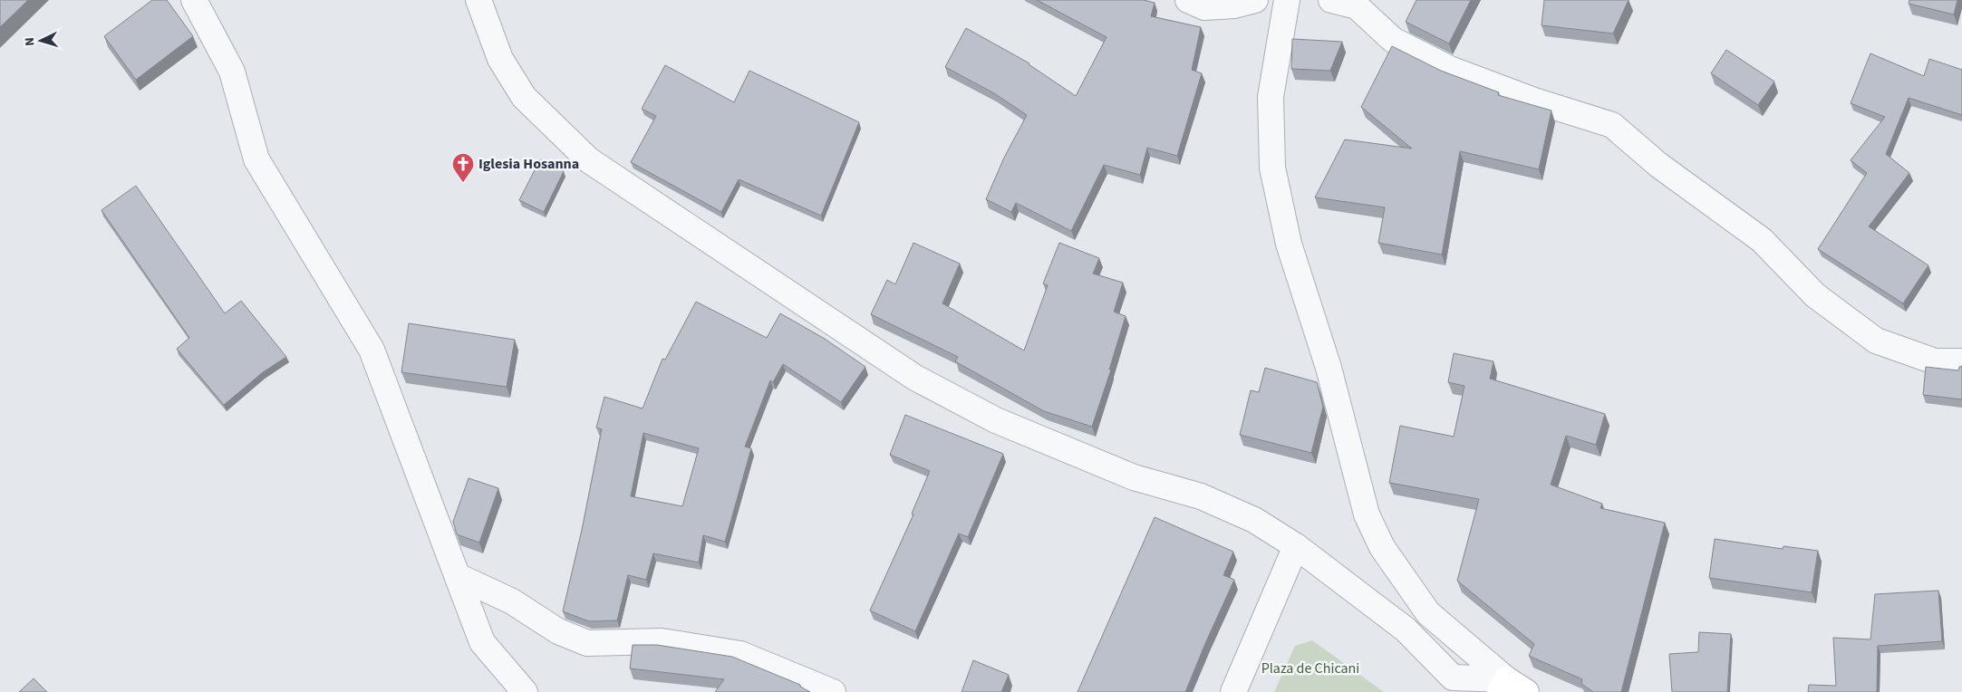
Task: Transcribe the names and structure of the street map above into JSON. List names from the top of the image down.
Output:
{
  "parks": ["Plaza de Chicani"],
  "places": {
    "church": ["Iglesia Hosanna"]
  },
  "north": "left"
}
